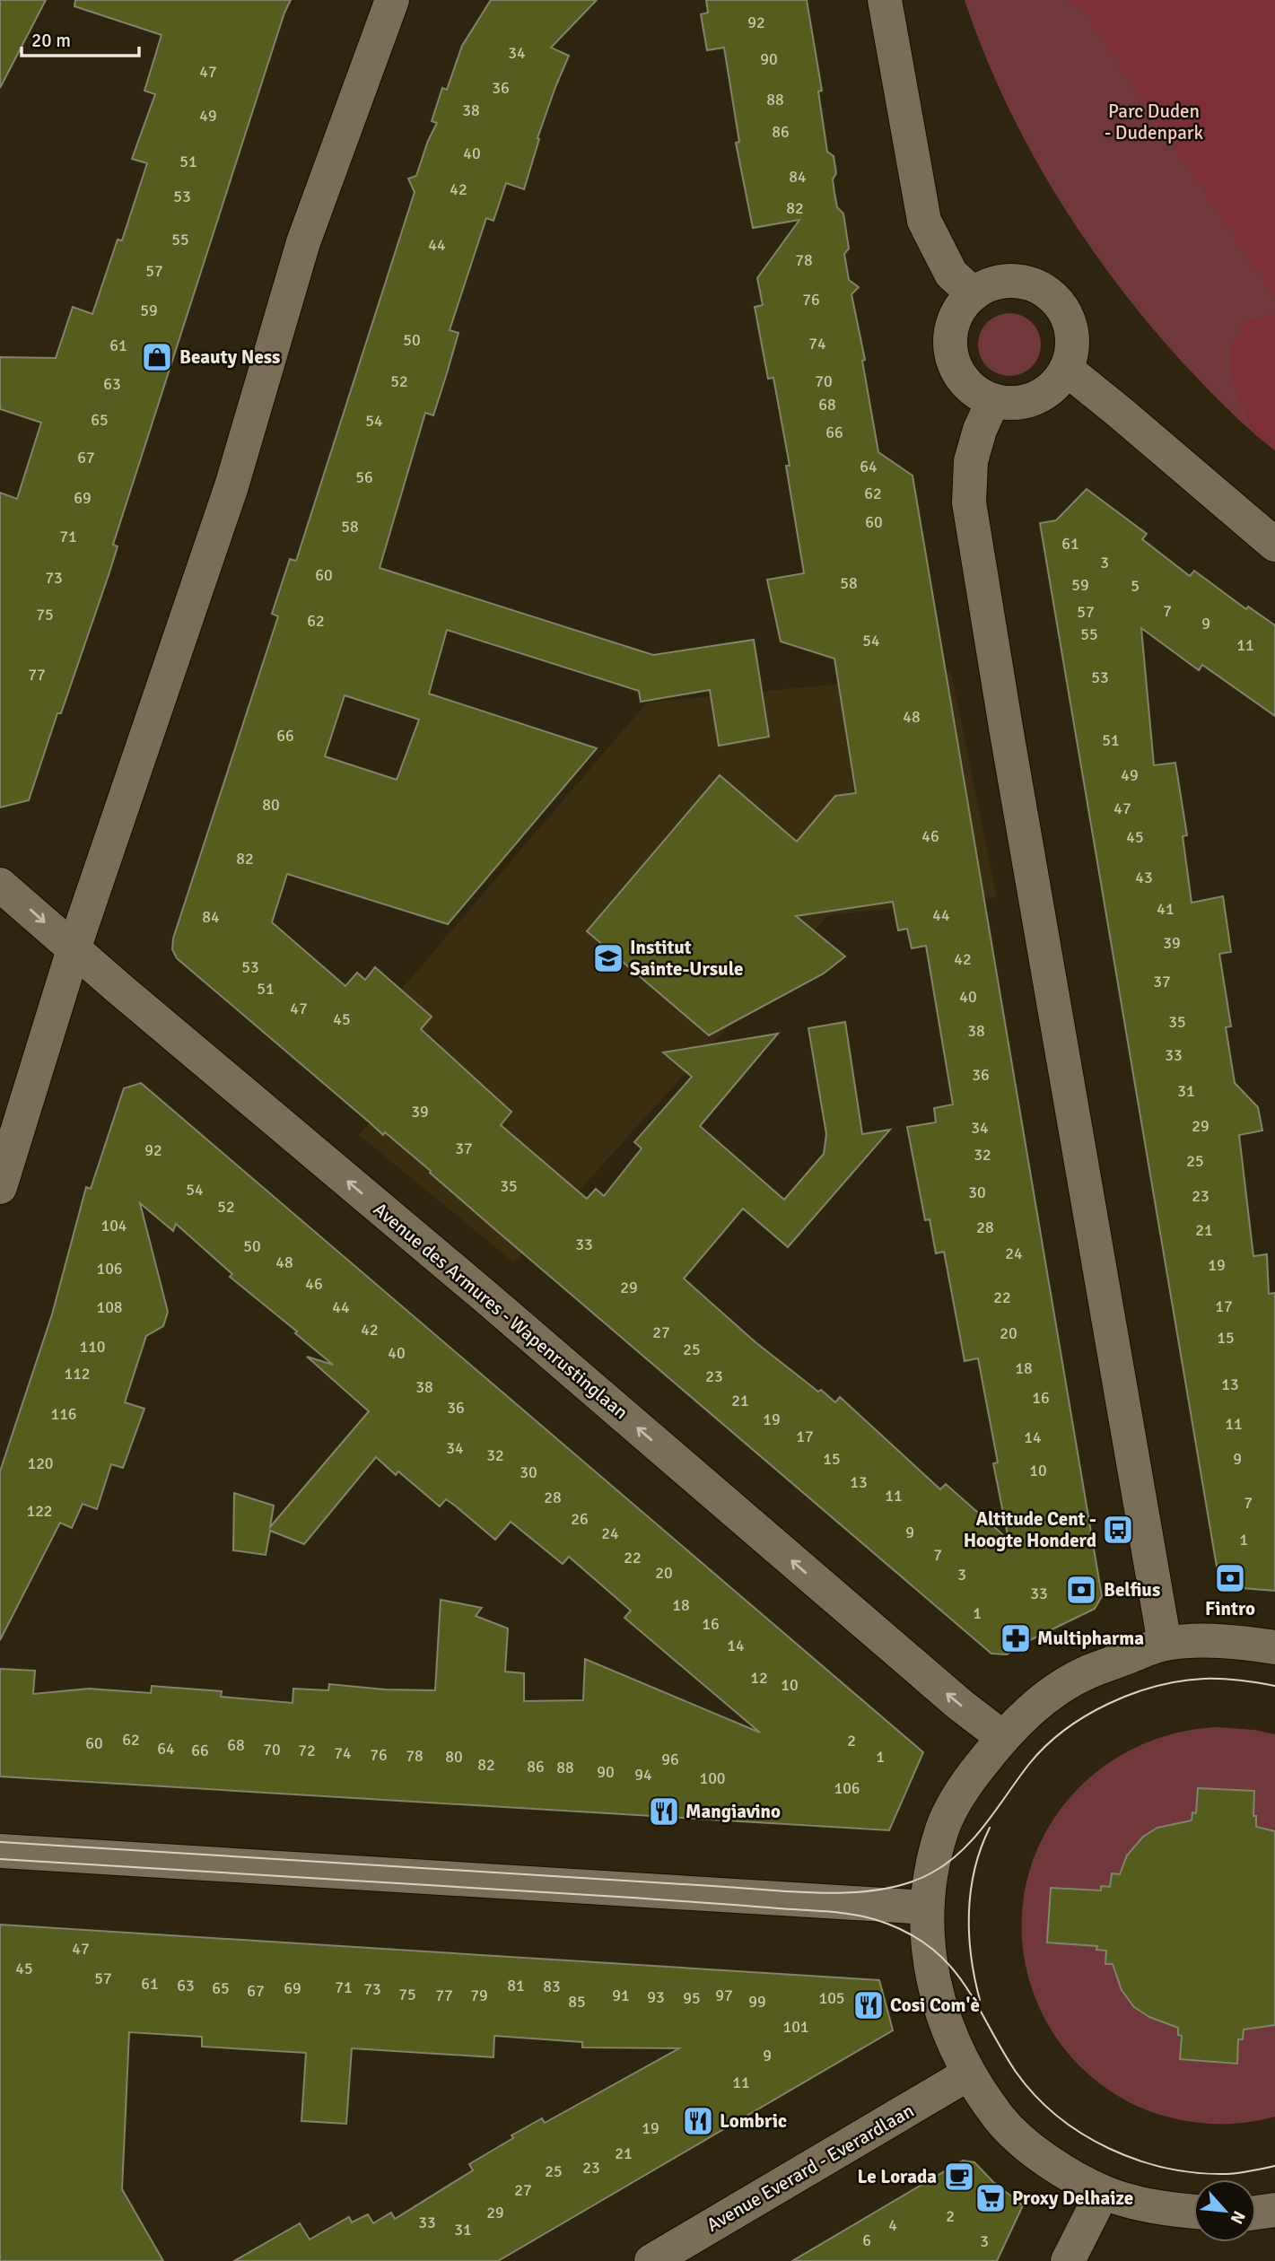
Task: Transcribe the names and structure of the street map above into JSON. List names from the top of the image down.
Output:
{
  "streets": {
    "street": ["Avenue des Armures - Wapenrustinglaan", "Avenue Everard - Everardlaan"]
  },
  "one_way": ["Avenue des Armures - Wapenrustinglaan"],
  "parks": ["Parc Duden - Dudenpark"],
  "places": {
    "shop": ["Beauty Ness"],
    "school or university": ["Institut Sainte-Ursule"],
    "bus stop": ["Altitude Cent - Hoogte Honderd"],
    "bank": ["Fintro", "Belfius"],
    "pharmacy": ["Multipharma"],
    "restaurant": ["Mangiavino", "Cosi Com'è", "Lombric"],
    "cafe": ["Le Lorada"],
    "supermarket": ["Proxy Delhaize"]
  },
  "house_numbers": [
    "92",
    "34",
    "90",
    "47",
    "36",
    "88",
    "38",
    "49",
    "86",
    "40",
    "51",
    "84",
    "42",
    "53",
    "82",
    "55",
    "44",
    "78",
    "57",
    "76",
    "59",
    "50",
    "74",
    "61",
    "52",
    "70",
    "63",
    "68",
    "65",
    "54",
    "66",
    "67",
    "64",
    "56",
    "62",
    "69",
    "60",
    "58",
    "71",
    "61",
    "3",
    "60",
    "73",
    "58",
    "59",
    "5",
    "7",
    "57",
    "75",
    "62",
    "9",
    "55",
    "54",
    "11",
    "77",
    "53",
    "48",
    "66",
    "51",
    "49",
    "80",
    "47",
    "46",
    "45",
    "82",
    "43",
    "41",
    "44",
    "84",
    "39",
    "42",
    "53",
    "37",
    "51",
    "40",
    "47",
    "45",
    "35",
    "38",
    "33",
    "36",
    "31",
    "39",
    "29",
    "34",
    "37",
    "92",
    "32",
    "25",
    "35",
    "54",
    "30",
    "23",
    "52",
    "104",
    "28",
    "21",
    "33",
    "50",
    "24",
    "48",
    "19",
    "106",
    "46",
    "29",
    "22",
    "17",
    "108",
    "44",
    "42",
    "27",
    "20",
    "15",
    "110",
    "25",
    "40",
    "18",
    "112",
    "23",
    "13",
    "38",
    "16",
    "21",
    "36",
    "116",
    "19",
    "11",
    "17",
    "14",
    "34",
    "32",
    "15",
    "9",
    "120",
    "10",
    "30",
    "13",
    "11",
    "28",
    "7",
    "122",
    "26",
    "9",
    "24",
    "1",
    "7",
    "22",
    "20",
    "3",
    "33",
    "18",
    "1",
    "16",
    "14",
    "12",
    "10",
    "62",
    "2",
    "60",
    "68",
    "64",
    "70",
    "66",
    "72",
    "74",
    "76",
    "78",
    "80",
    "1",
    "96",
    "82",
    "86",
    "88",
    "90",
    "94",
    "100",
    "106",
    "47",
    "45",
    "57",
    "61",
    "63",
    "81",
    "83",
    "71",
    "65",
    "69",
    "73",
    "67",
    "75",
    "77",
    "79",
    "91",
    "97",
    "93",
    "95",
    "105",
    "85",
    "99",
    "101",
    "9",
    "11",
    "19",
    "21",
    "23",
    "25",
    "27",
    "29",
    "2",
    "33",
    "4",
    "31",
    "6",
    "3"
  ],
  "scale_bar": "20 m",
  "north": "bottom right"
}
